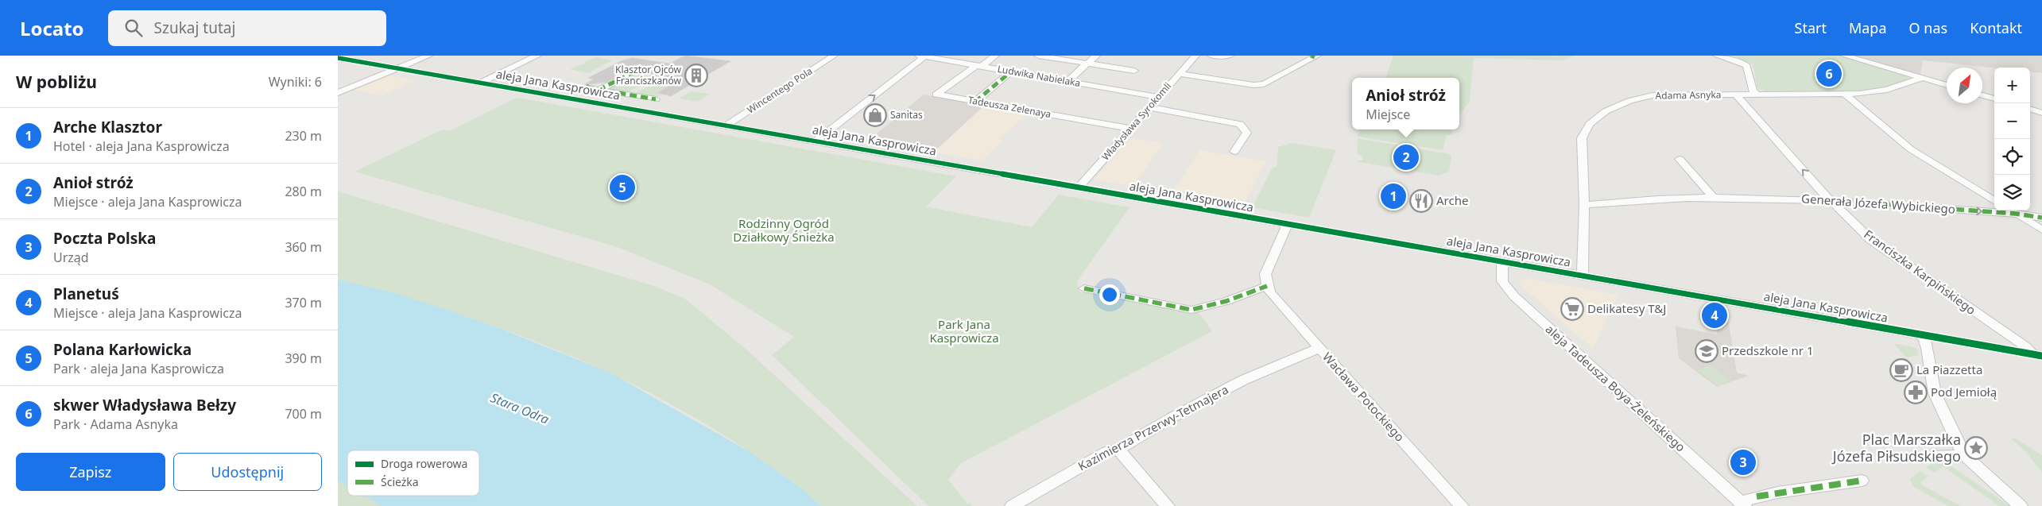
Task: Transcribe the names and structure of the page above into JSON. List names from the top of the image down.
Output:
{
  "streets": {
    "street": [
      "Ludwika Nabielaka",
      "aleja Jana Kasprowicza",
      "Wincentego Pola",
      "Adama Asnyka",
      "Tadeusza Zelenaya",
      "Władysława Syrokomli",
      "Generała Józefa Wybickiego",
      "Franciszka Karpińskiego",
      "aleja Tadeusza Boya-Żeleńskiego",
      "Wacława Potockiego",
      "Kazimierza Przerwy-Tetmajera"
    ]
  },
  "crossings": [
    ["Ludwika Nabielaka", "Tadeusza Zelenaya"],
    ["Ludwika Nabielaka", "Władysława Syrokomli"],
    ["aleja Jana Kasprowicza", "Wincentego Pola"],
    ["aleja Jana Kasprowicza", "Adama Asnyka"],
    ["aleja Jana Kasprowicza", "Władysława Syrokomli"],
    ["aleja Jana Kasprowicza", "Franciszka Karpińskiego"],
    ["aleja Jana Kasprowicza", "aleja Tadeusza Boya-Żeleńskiego"],
    ["Adama Asnyka", "Generała Józefa Wybickiego"],
    ["Adama Asnyka", "Franciszka Karpińskiego"],
    ["Tadeusza Zelenaya", "Władysława Syrokomli"],
    ["Generała Józefa Wybickiego", "Franciszka Karpińskiego"],
    ["Wacława Potockiego", "Kazimierza Przerwy-Tetmajera"]
  ],
  "one_way": ["Generała Józefa Wybickiego"],
  "water": ["Stara Odra"],
  "parks": ["Rodzinny Ogród Działkowy Śnieżka", "Park Jana Kasprowicza"],
  "places": {
    "building": ["Klasztor Ojców Franciszkanów"],
    "shop": ["Sanitas"],
    "restaurant": ["Arche"],
    "supermarket": ["Delikatesy T&J"],
    "school or university": ["Przedszkole nr 1"],
    "cafe": ["La Piazzetta"],
    "pharmacy": ["Pod Jemiołą"],
    "place": ["Plac Marszałka Józefa Piłsudskiego"]
  },
  "legend": ["Droga rowerowa", "Ścieżka"],
  "north": "top right",
  "page": {
    "header": "Locato",
    "search": "Szukaj tutaj",
    "nav": [
      "Start",
      "Mapa",
      "O nas",
      "Kontakt"
    ],
    "heading": ["W pobliżu", "Wyniki: 6"],
    "pins": [
      "6",
      "2",
      "5",
      "1",
      "4",
      "3"
    ],
    "map_buttons": ["+", "−"],
    "popup": ["Anioł stróż", "Miejsce"],
    "list": [
      {
        "mark": "1",
        "name": "Arche Klasztor",
        "note": "Hotel · aleja Jana Kasprowicza",
        "value": "230 m"
      },
      {
        "mark": "2",
        "name": "Anioł stróż",
        "note": "Miejsce · aleja Jana Kasprowicza",
        "value": "280 m"
      },
      {
        "mark": "3",
        "name": "Poczta Polska",
        "note": "Urząd",
        "value": "360 m"
      },
      {
        "mark": "4",
        "name": "Planetuś",
        "note": "Miejsce · aleja Jana Kasprowicza",
        "value": "370 m"
      },
      {
        "mark": "5",
        "name": "Polana Karłowicka",
        "note": "Park · aleja Jana Kasprowicza",
        "value": "390 m"
      },
      {
        "mark": "6",
        "name": "skwer Władysława Bełzy",
        "note": "Park · Adama Asnyka",
        "value": "700 m"
      }
    ],
    "buttons": ["Zapisz", "Udostępnij"]
  }
}
